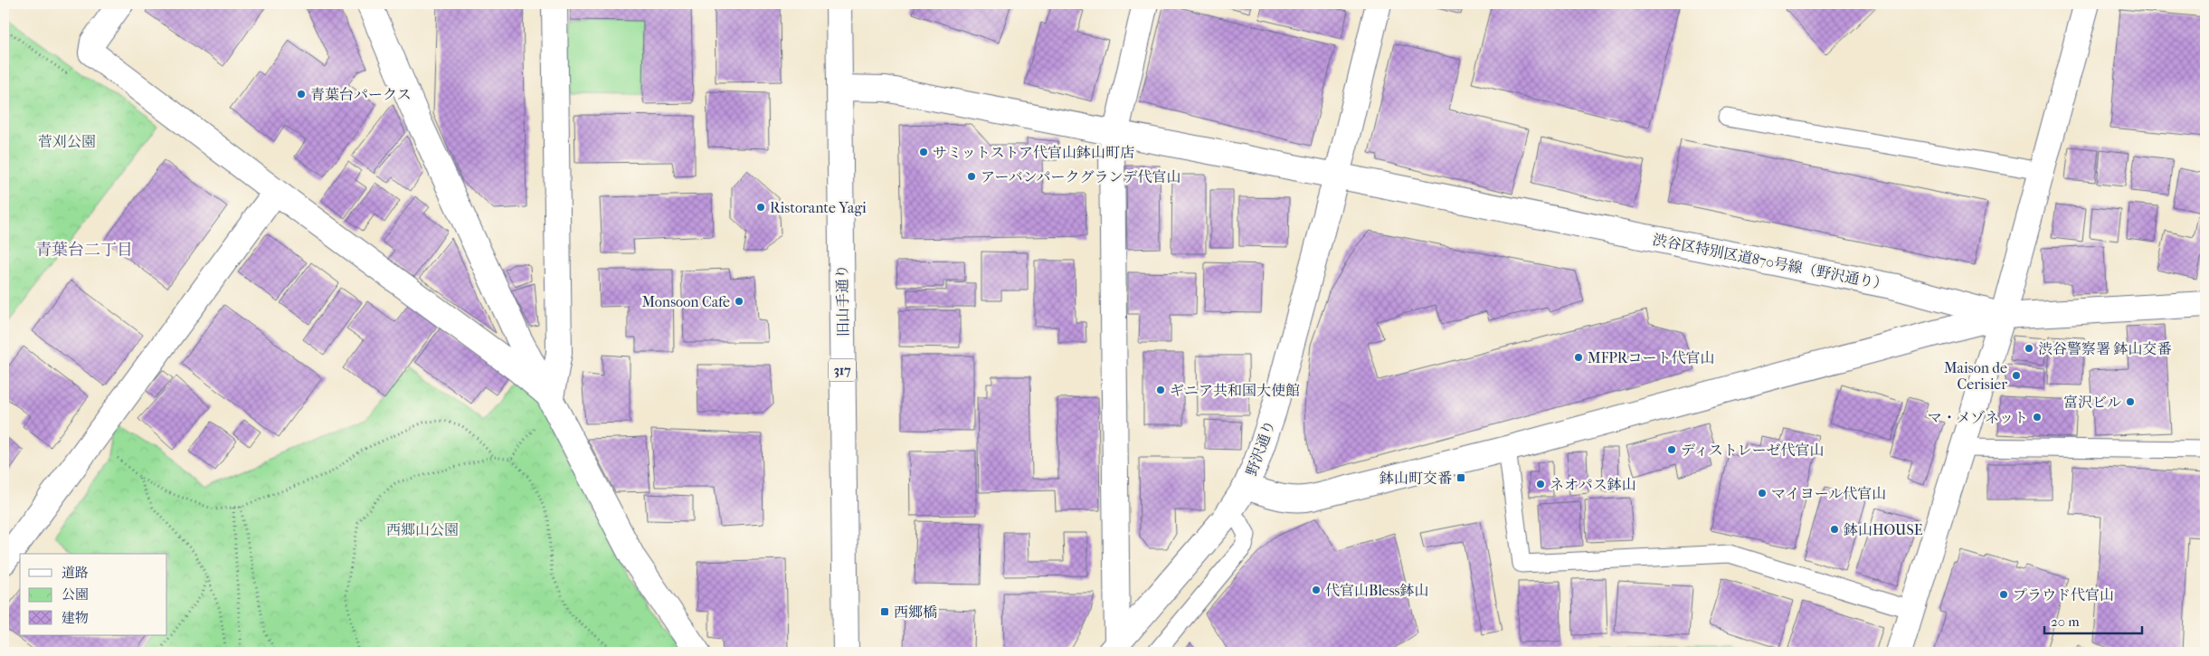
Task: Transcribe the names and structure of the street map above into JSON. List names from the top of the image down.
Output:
{
  "streets": {
    "street": [
      "渋谷区特別区道870号線（野沢通り）",
      "旧山手通り",
      "317",
      "野沢通り"
    ]
  },
  "crossings": [
    ["渋谷区特別区道870号線（野沢通り）", "旧山手通り"],
    ["渋谷区特別区道870号線（野沢通り）", "野沢通り"]
  ],
  "districts": ["青葉台二丁目"],
  "parks": ["菅刈公園", "西郷山公園"],
  "places": {
    "other": [
      "青葉台パークス",
      "サミットストア代官山鉢山町店",
      "アーバンパークグランデ代官山",
      "Ristorante Yagi",
      "Monsoon Cafe",
      "渋谷警察署 鉢山交番",
      "MFPRコート代官山",
      "Maison de Cerisier",
      "ギニア共和国大使館",
      "富沢ビル",
      "マ・メゾネット",
      "ディストレーゼ代官山",
      "ネオパス鉢山",
      "マイヨール代官山",
      "鉢山HOUSE",
      "代官山Bless鉢山",
      "プラウド代官山"
    ],
    "transit": ["鉢山町交番", "西郷橋"]
  },
  "legend": ["道路", "公園", "建物"],
  "scale_bar": "20 m"
}
